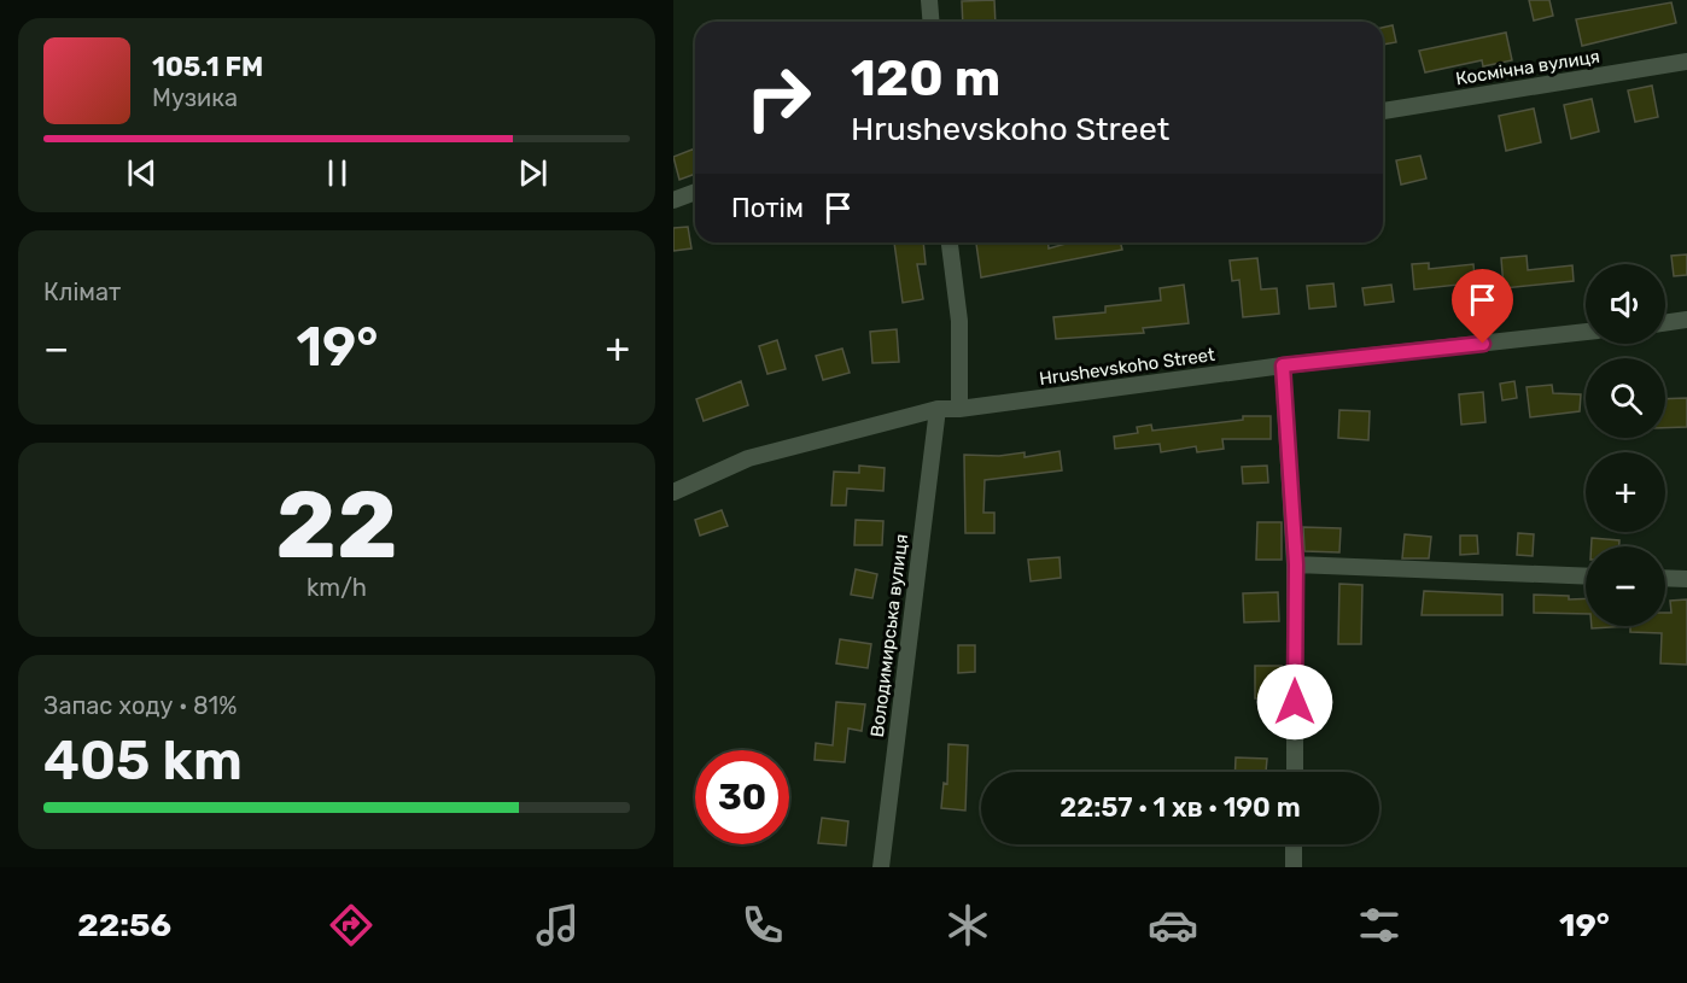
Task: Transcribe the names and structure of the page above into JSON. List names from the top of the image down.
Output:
{
  "streets": {
    "street": ["Космічна вулиця", "Hrushevskoho Street", "Володимирська вулиця"]
  },
  "crossings": [
    ["Hrushevskoho Street", "Володимирська вулиця"]
  ],
  "page": {
    "turn": ["120 m", "Hrushevskoho Street"],
    "song": ["105.1 FM", "Музика"],
    "then": "Потім",
    "tile": [
      "Клімат",
      ["22", "km/h"],
      ["Запас ходу · 81%", "405 km"]
    ],
    "map_buttons": ["+", "−"],
    "heat": ["−", "19°", "+"],
    "limit": "30",
    "trip": "22:57 · 1 хв · 190 m",
    "tabs": ["22:56", "19°"]
  }
}
